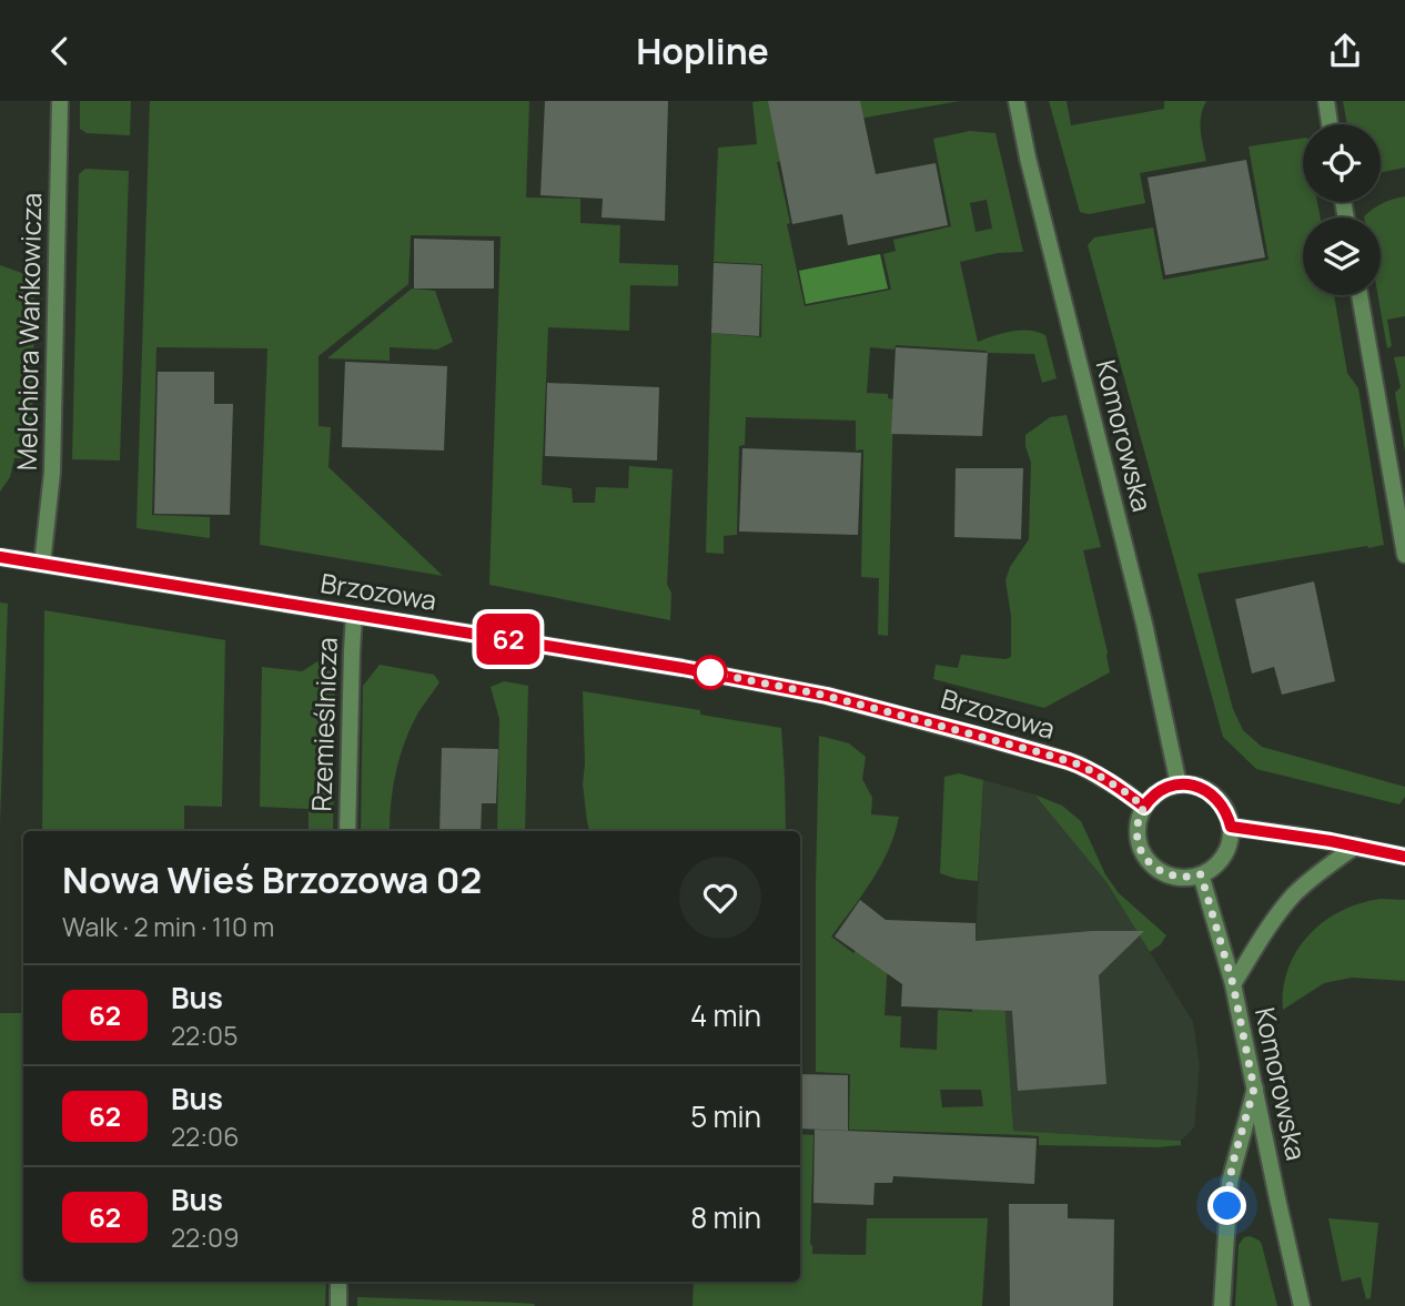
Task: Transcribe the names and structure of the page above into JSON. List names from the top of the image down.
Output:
{
  "streets": {
    "street": [
      "Melchiora Wańkowicza",
      "Komorowska",
      "Brzozowa",
      "Rzemieślnicza"
    ]
  },
  "crossings": [
    ["Melchiora Wańkowicza", "Brzozowa"],
    ["Komorowska", "Brzozowa"],
    ["Brzozowa", "Rzemieślnicza"]
  ],
  "lines": ["bus line 62"],
  "page": {
    "header": "Hopline",
    "on_map": "62",
    "heading": ["Nowa Wieś Brzozowa 02", "Walk · 2 min · 110 m"],
    "list": [
      {
        "mark": "62",
        "name": "Bus",
        "note": "22:05",
        "value": "4 min"
      },
      {
        "mark": "62",
        "name": "Bus",
        "note": "22:06",
        "value": "5 min"
      },
      {
        "mark": "62",
        "name": "Bus",
        "note": "22:09",
        "value": "8 min"
      }
    ]
  }
}
